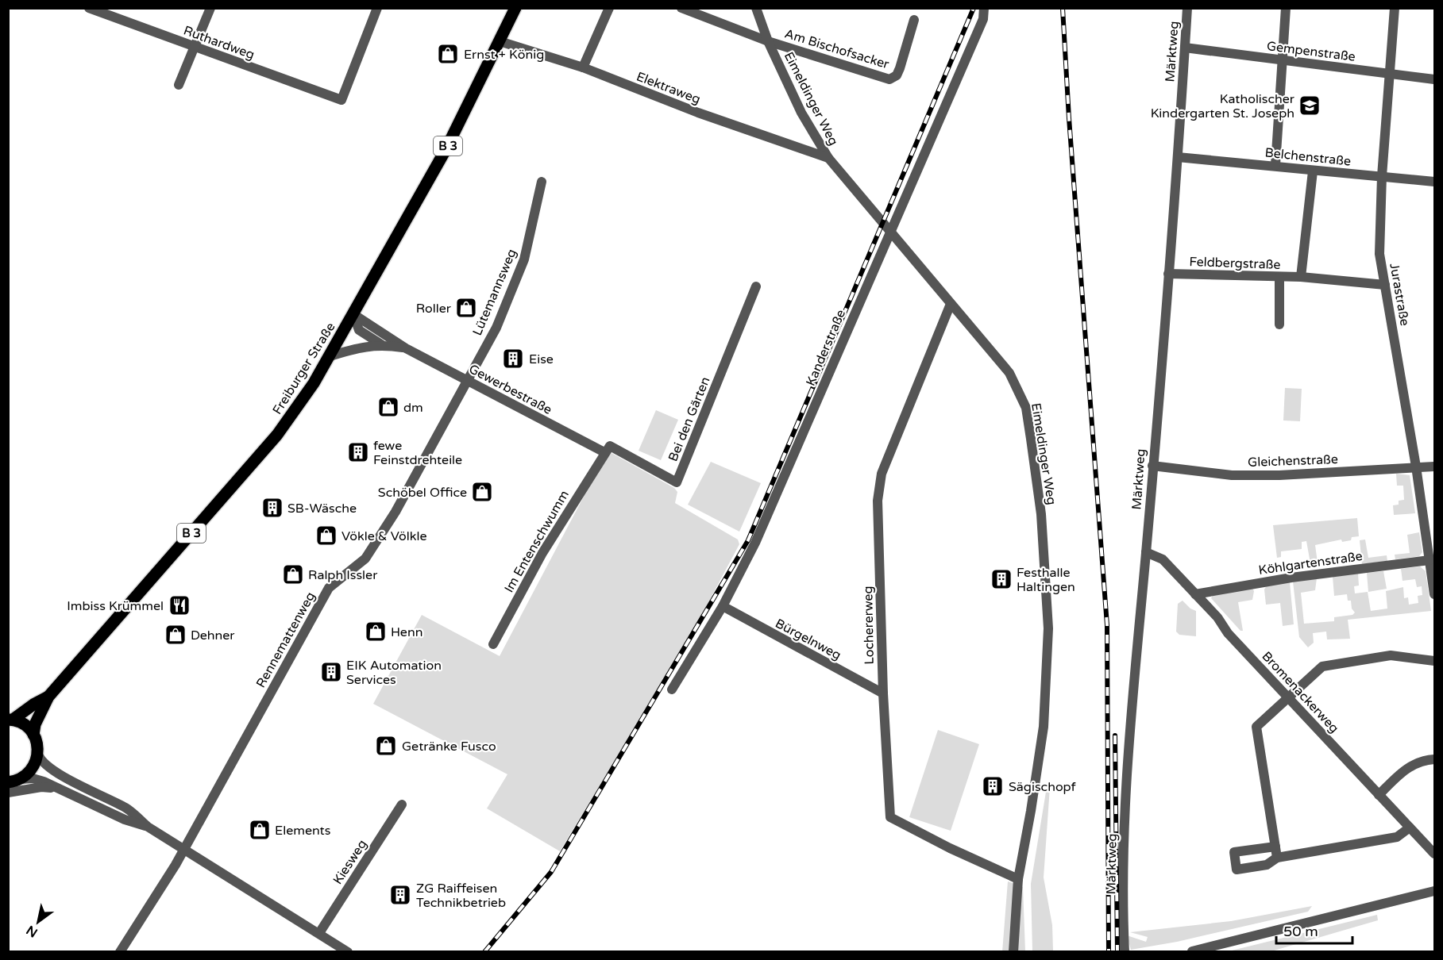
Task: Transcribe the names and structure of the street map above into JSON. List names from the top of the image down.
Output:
{
  "streets": {
    "main road": ["B 3", "Freiburger Straße"],
    "street": [
      "Ruthardweg",
      "Am Bischofsacker",
      "Gempenstraße",
      "Märktweg",
      "Elektraweg",
      "Eimeldinger Weg",
      "Belchenstraße",
      "Feldbergstraße",
      "Lütemannsweg",
      "Jurastraße",
      "Kanderstraße",
      "Gewerbestraße",
      "Bei den Gärten",
      "Gleichenstraße",
      "Im Entenschwumm",
      "Köhlgartenstraße",
      "Lochererweg",
      "Bürgelnweg",
      "Rennemattenweg",
      "Bromenackerweg",
      "Kiesweg"
    ]
  },
  "crossings": [
    ["Am Bischofsacker", "Eimeldinger Weg"],
    ["Gempenstraße", "Märktweg"],
    ["Gempenstraße", "Jurastraße"],
    ["Märktweg", "Belchenstraße"],
    ["Märktweg", "Feldbergstraße"],
    ["Märktweg", "Gleichenstraße"],
    ["Märktweg", "Bromenackerweg"],
    ["Elektraweg", "Eimeldinger Weg"],
    ["Elektraweg", "Freiburger Straße"],
    ["Eimeldinger Weg", "Kanderstraße"],
    ["Eimeldinger Weg", "Lochererweg"],
    ["Belchenstraße", "Jurastraße"],
    ["Feldbergstraße", "Jurastraße"],
    ["Lütemannsweg", "Gewerbestraße"],
    ["Lütemannsweg", "Rennemattenweg"],
    ["Jurastraße", "Gleichenstraße"],
    ["Jurastraße", "Köhlgartenstraße"],
    ["Kanderstraße", "Bürgelnweg"],
    ["Freiburger Straße", "Gewerbestraße"],
    ["Gewerbestraße", "Bei den Gärten"],
    ["Gewerbestraße", "Im Entenschwumm"],
    ["Gewerbestraße", "Rennemattenweg"],
    ["Bei den Gärten", "Im Entenschwumm"],
    ["Köhlgartenstraße", "Bromenackerweg"],
    ["Lochererweg", "Bürgelnweg"]
  ],
  "places": {
    "shop": [
      "Ernst + König",
      "Roller",
      "dm",
      "Schöbel Office",
      "Vökle & Völkle",
      "Ralph Issler",
      "Henn",
      "Dehner",
      "Getränke Fusco",
      "Elements"
    ],
    "school or university": ["Katholischer Kindergarten St. Joseph"],
    "building": [
      "Eise",
      "fewe Feinstdrehteile",
      "SB-Wäsche",
      "Festhalle Haltingen",
      "EIK Automation Services",
      "Sägischopf",
      "ZG Raiffeisen Technikbetrieb"
    ],
    "restaurant": ["Imbiss Krümmel"]
  },
  "scale_bar": "50 m",
  "north": "bottom left"
}
